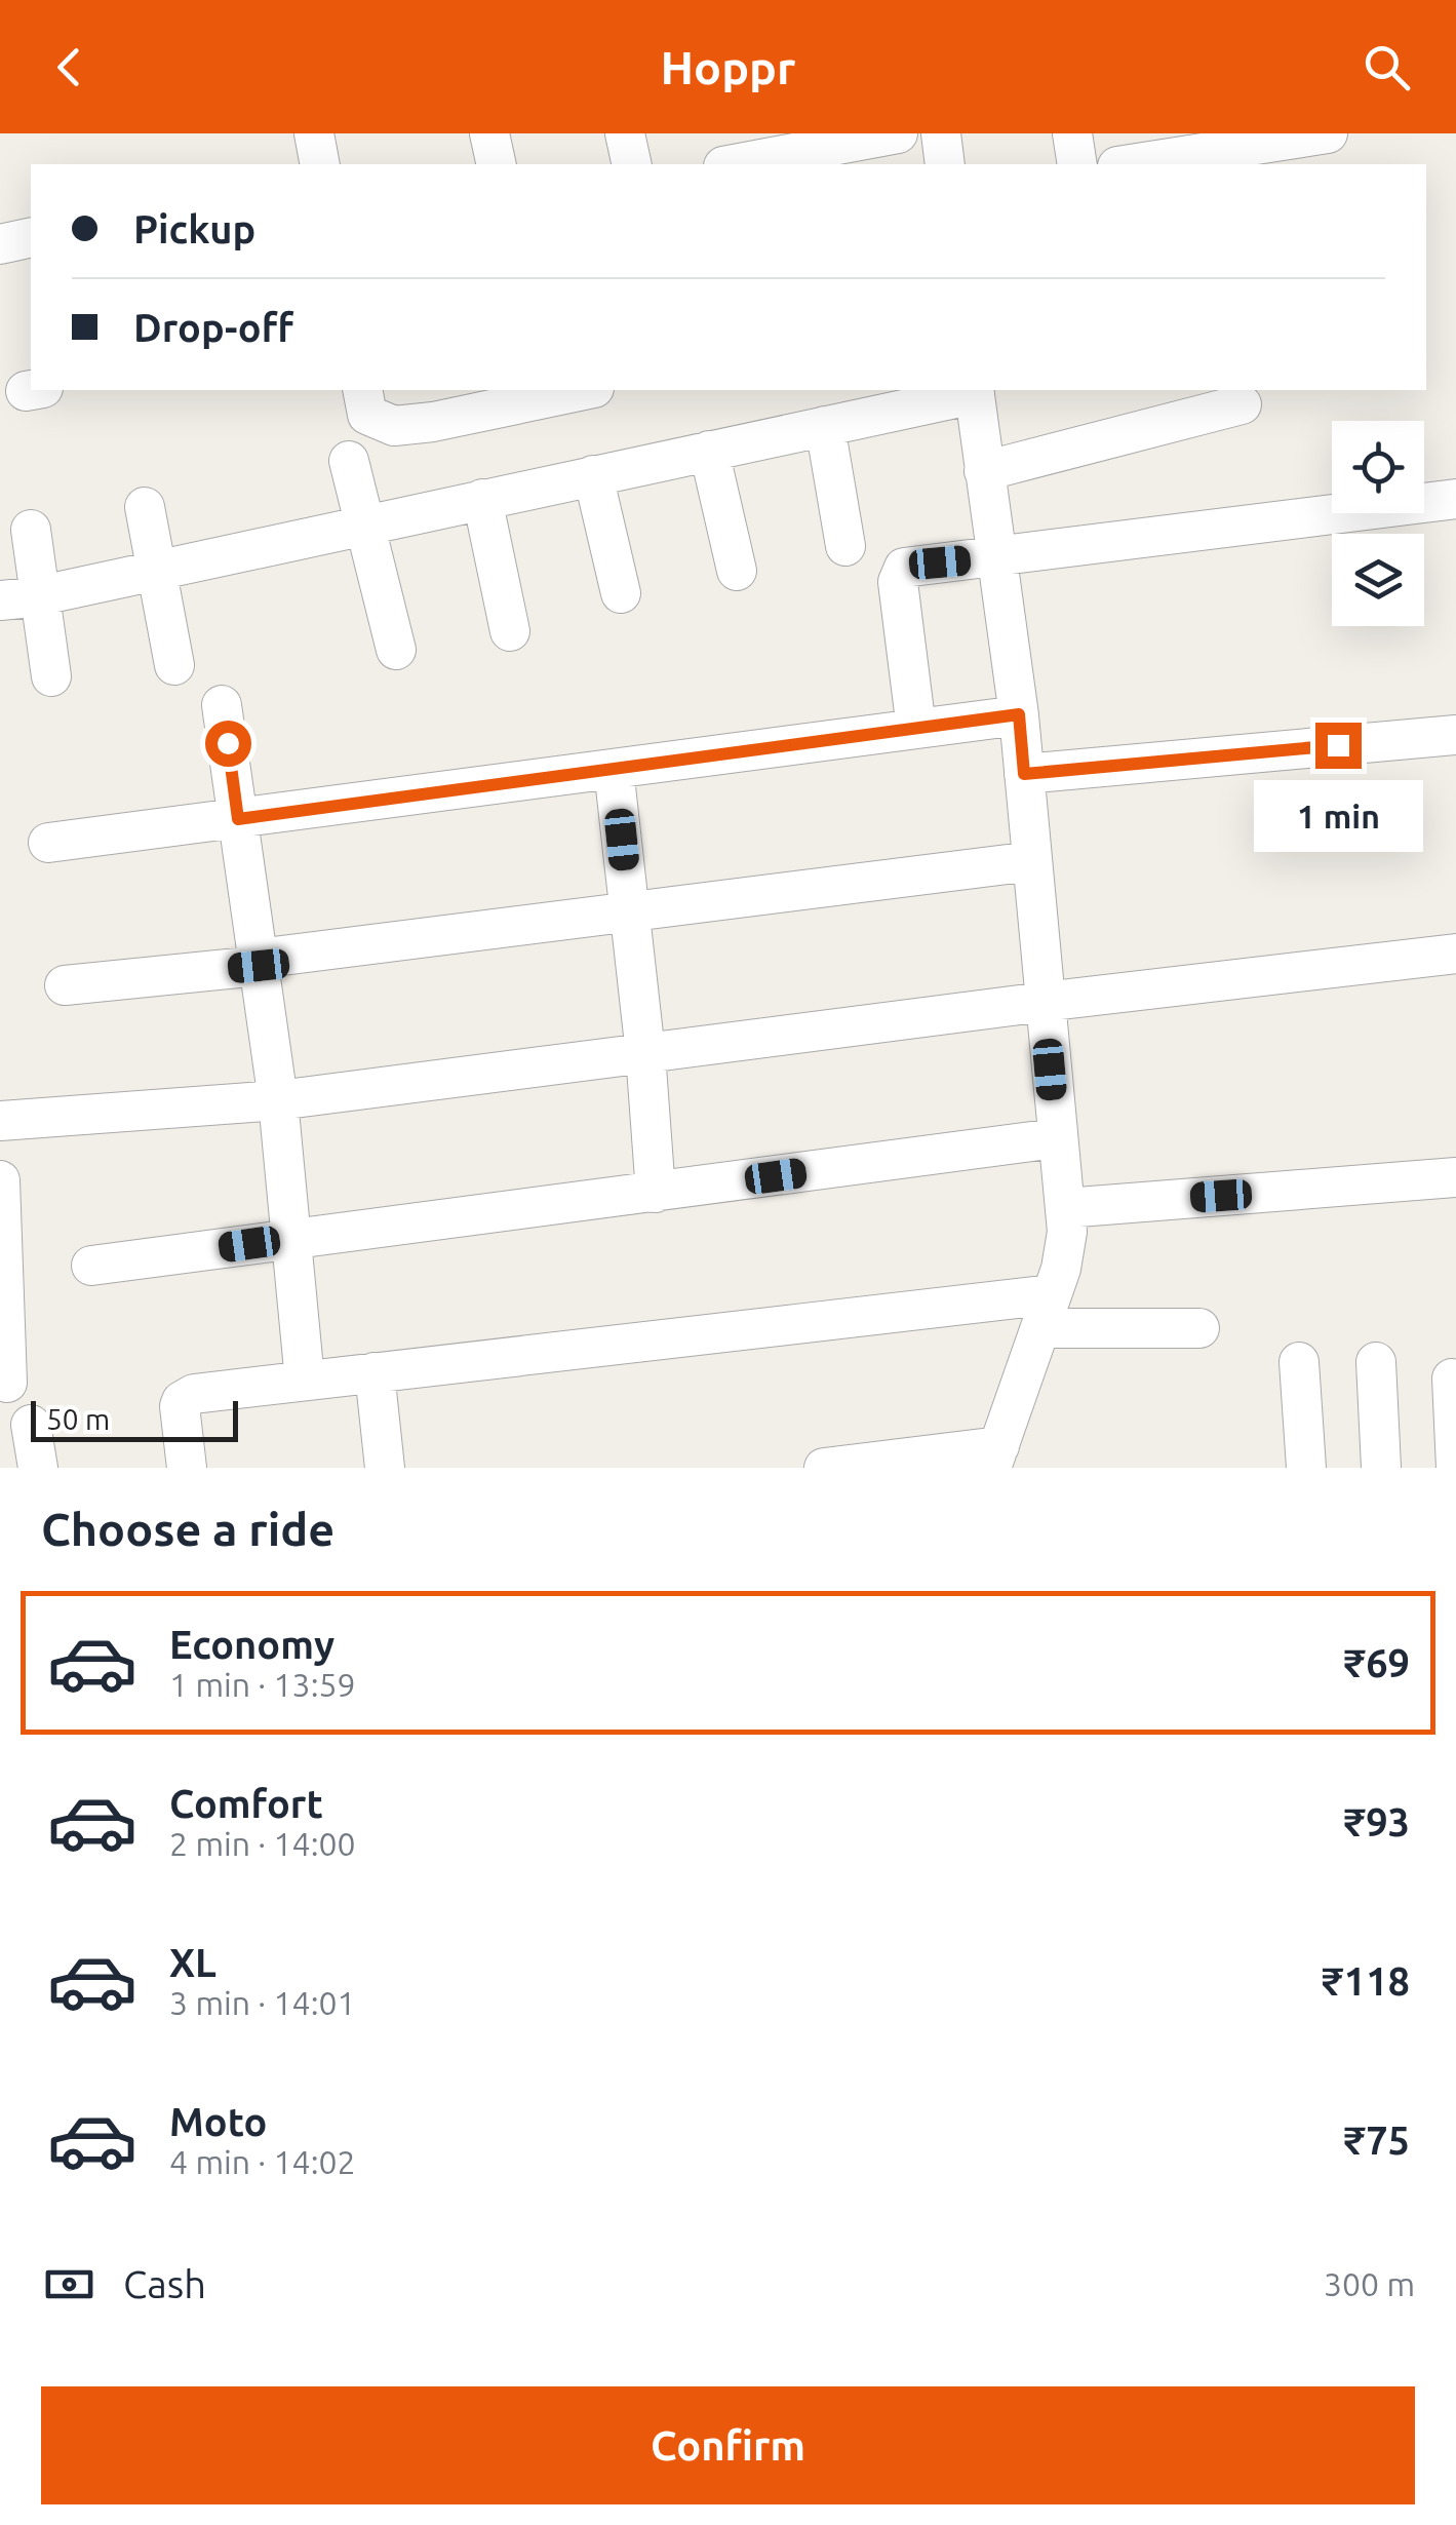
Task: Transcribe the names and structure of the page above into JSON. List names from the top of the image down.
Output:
{
  "scale_bar": "50 m",
  "page": {
    "header": "Hoppr",
    "banner": ["Pickup", "Drop-off"],
    "bubble": "1 min",
    "scale": "50 m",
    "heading": "Choose a ride",
    "list": [
      {
        "name": "Economy",
        "note": "1 min · 13:59",
        "value": "₹69"
      },
      {
        "name": "Comfort",
        "note": "2 min · 14:00",
        "value": "₹93"
      },
      {
        "name": "XL",
        "note": "3 min · 14:01",
        "value": "₹118"
      },
      {
        "name": "Moto",
        "note": "4 min · 14:02",
        "value": "₹75"
      }
    ],
    "pay": ["Cash", "300 m"],
    "buttons": "Confirm"
  }
}
